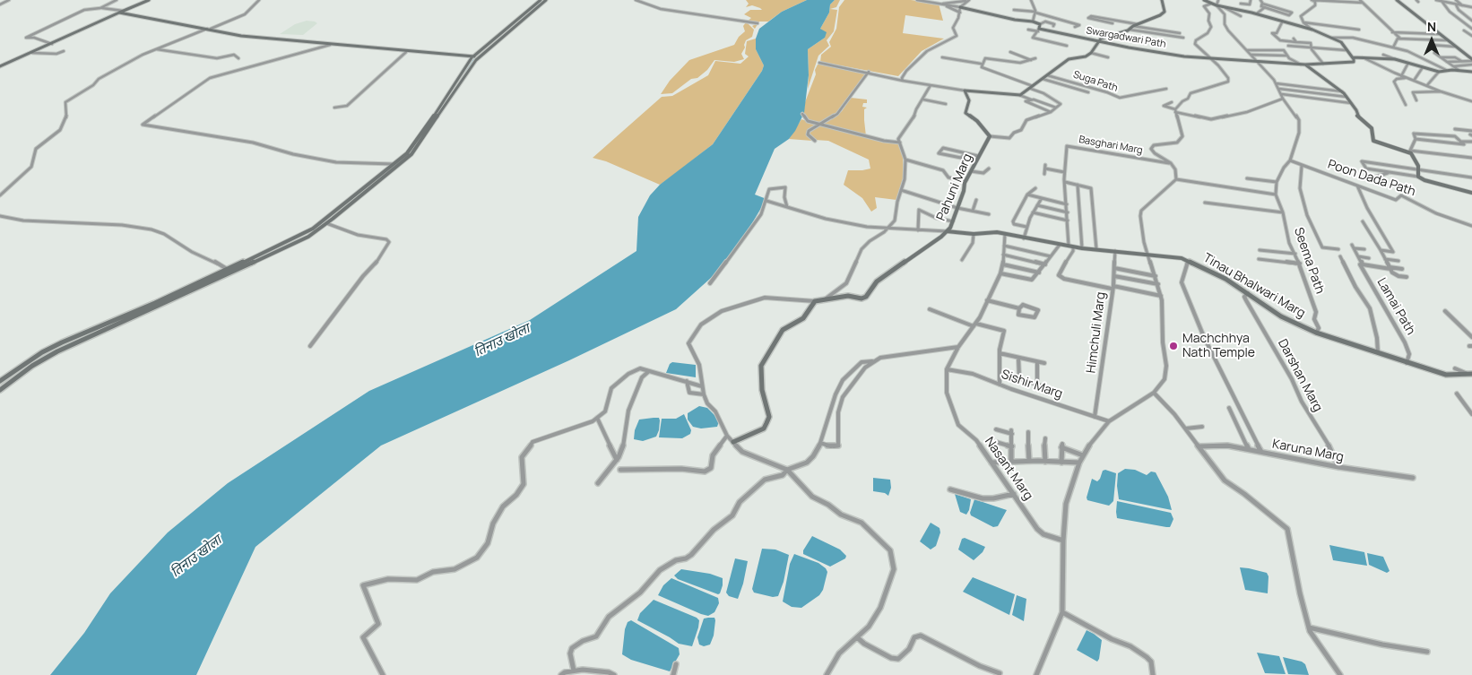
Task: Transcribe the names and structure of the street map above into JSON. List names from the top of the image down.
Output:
{
  "streets": {
    "street": [
      "Swargadwari Path",
      "Suga Path",
      "Basghari Marg",
      "Poon Dada Path",
      "Pahuni Marg",
      "Seema Path",
      "Tinau Bhalwari Marg",
      "Lamai Path",
      "Himchuli Marg",
      "Darshan Marg",
      "Sishir Marg",
      "Karuna Marg",
      "Nasant Marg"
    ]
  },
  "crossings": [
    ["Basghari Marg", "Tinau Bhalwari Marg"],
    ["Poon Dada Path", "Seema Path"],
    ["Pahuni Marg", "Tinau Bhalwari Marg"],
    ["Seema Path", "Tinau Bhalwari Marg"],
    ["Tinau Bhalwari Marg", "Lamai Path"],
    ["Tinau Bhalwari Marg", "Himchuli Marg"],
    ["Tinau Bhalwari Marg", "Darshan Marg"],
    ["Himchuli Marg", "Sishir Marg"],
    ["Darshan Marg", "Karuna Marg"],
    ["Sishir Marg", "Nasant Marg"]
  ],
  "water": ["तिनाउ खोला"],
  "places": ["Machchhya Nath Temple"],
  "north": "top"
}
